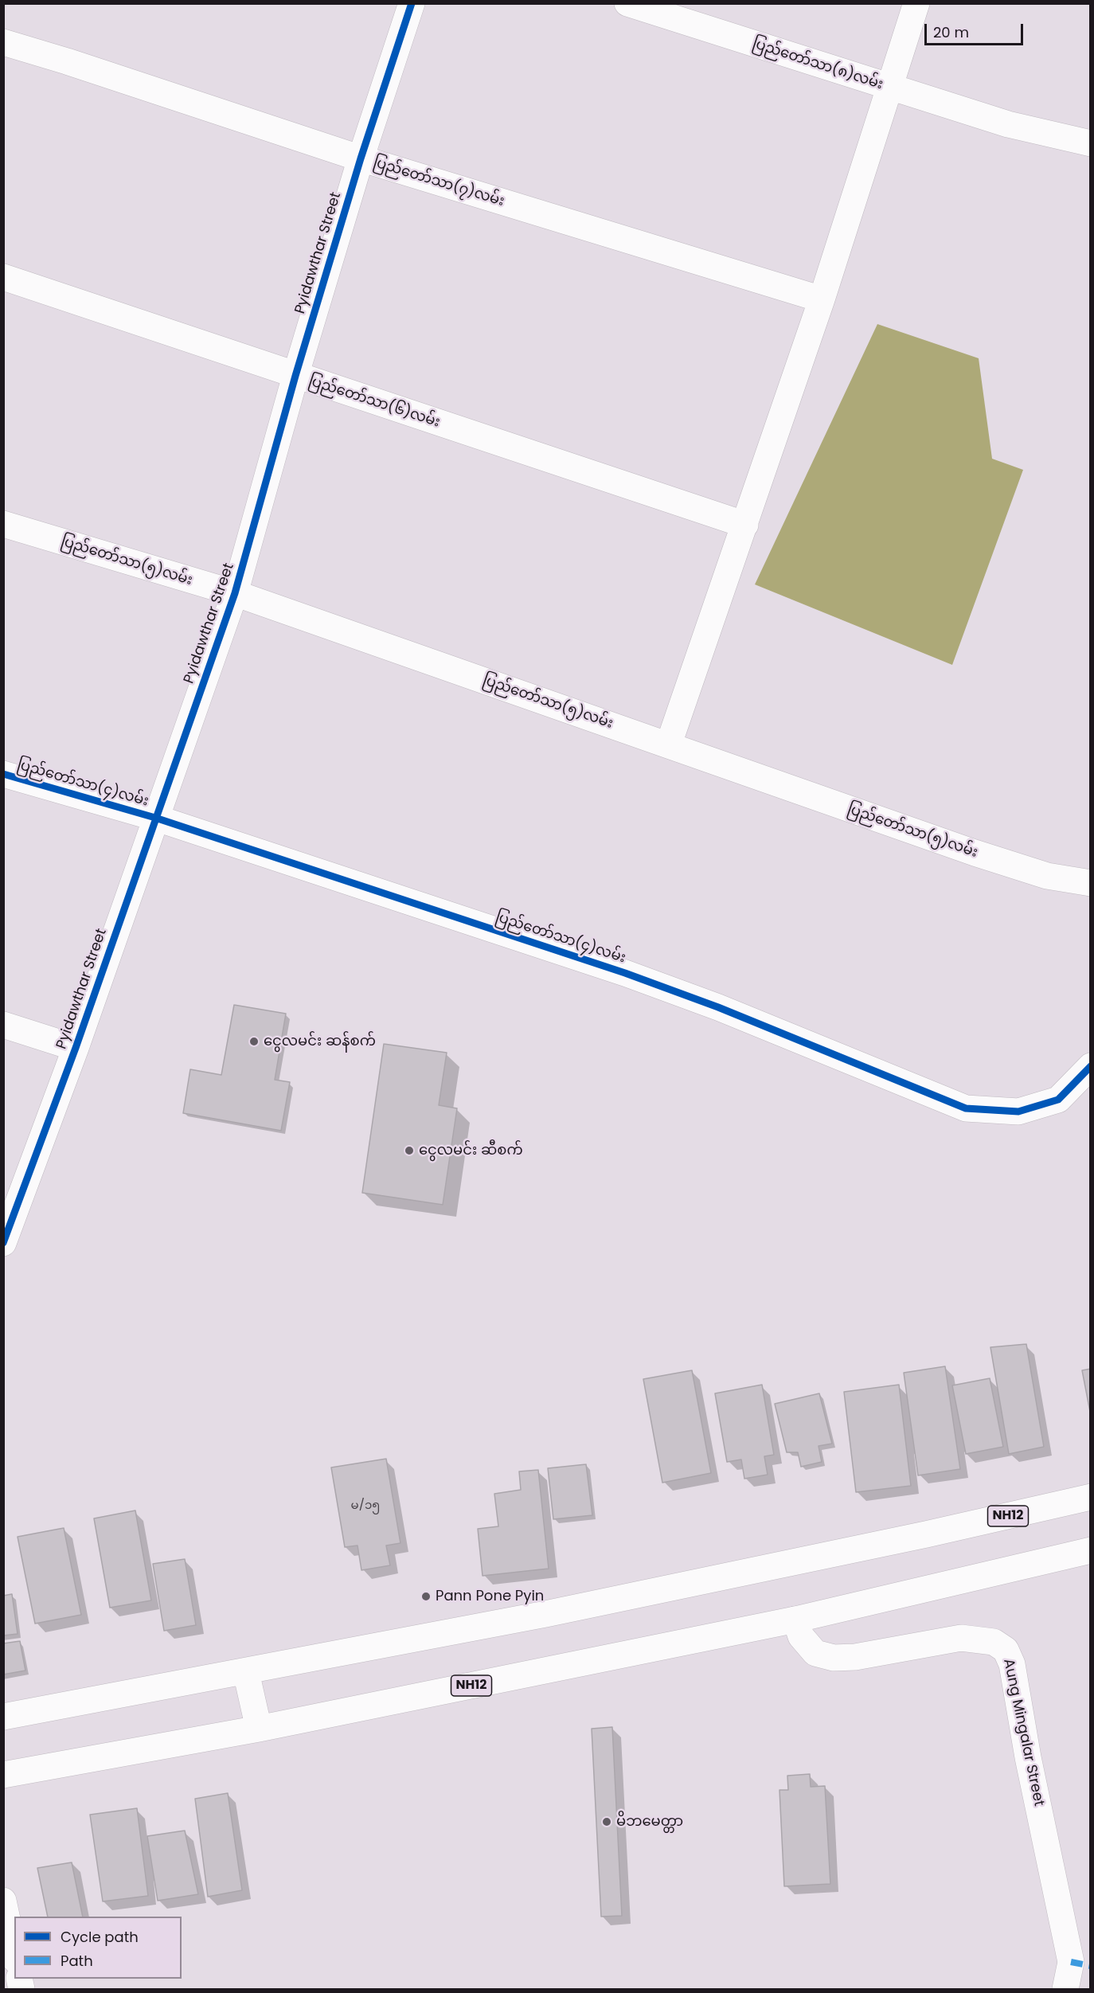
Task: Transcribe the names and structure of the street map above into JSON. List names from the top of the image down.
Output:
{
  "streets": {
    "main road": [
      "ပြည်တော်သာ(၈)လမ်း",
      "ပြည်တော်သာ(၇)လမ်း",
      "Pyidawthar Street",
      "ပြည်တော်သာ(၆)လမ်း",
      "ပြည်တော်သာ(၅)လမ်း",
      "ပြည်တော်သာ(၄)လမ်း",
      "NH12",
      "Aung Mingalar Street"
    ]
  },
  "crossings": [
    ["ပြည်တော်သာ(၇)လမ်း", "Pyidawthar Street"],
    ["Pyidawthar Street", "ပြည်တော်သာ(၆)လမ်း"],
    ["Pyidawthar Street", "ပြည်တော်သာ(၅)လမ်း"],
    ["Pyidawthar Street", "ပြည်တော်သာ(၄)လမ်း"],
    ["NH12", "Aung Mingalar Street"]
  ],
  "places": [
    "ငွေလမင်း ဆန်စက်",
    "ငွေလမင်း ဆီစက်",
    "Pann Pone Pyin",
    "မိဘမေတ္တာ"
  ],
  "house_numbers": ["မ/၁၅"],
  "legend": ["Cycle path", "Path"],
  "scale_bar": "20 m"
}
